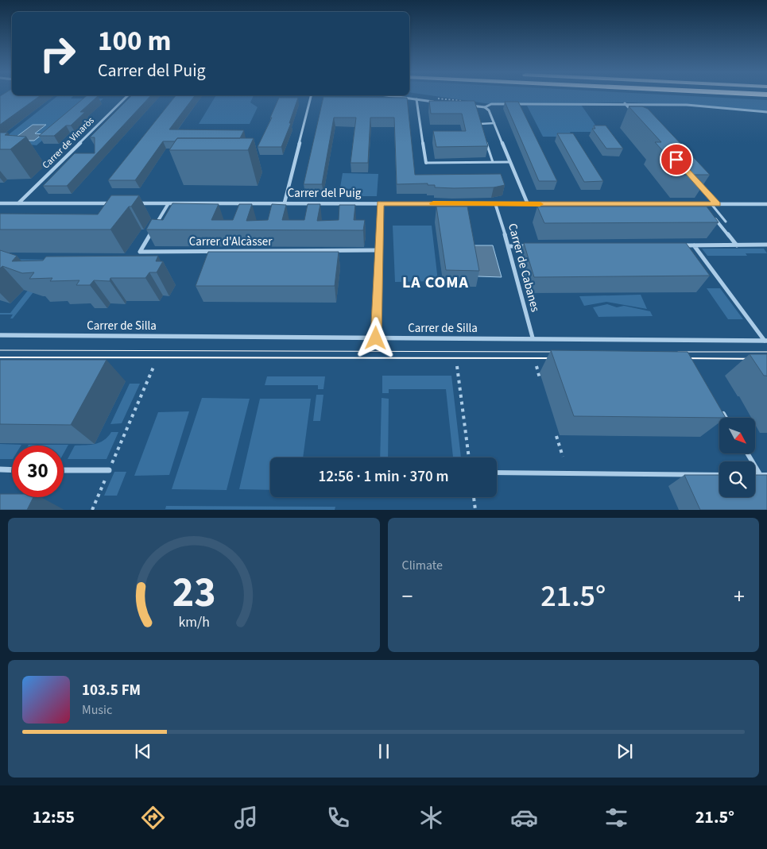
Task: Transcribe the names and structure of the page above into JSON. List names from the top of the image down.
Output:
{
  "streets": {
    "street": [
      "Carrer de Vinaròs",
      "Carrer del Puig",
      "Carrer d'Alcàsser",
      "Carrer de Cabanes",
      "Carrer de Silla"
    ]
  },
  "crossings": [
    ["Carrer del Puig", "Carrer d'Alcàsser"],
    ["Carrer del Puig", "Carrer de Cabanes"],
    ["Carrer de Cabanes", "Carrer de Silla"]
  ],
  "districts": ["LA COMA"],
  "north": "bottom right",
  "page": {
    "turn": ["100 m", "Carrer del Puig"],
    "limit": "30",
    "trip": "12:56 · 1 min · 370 m",
    "tile": "Climate",
    "heat": ["−", "21.5°", "+"],
    "song": ["103.5 FM", "Music"],
    "tabs": ["12:55", "21.5°"],
    "gauge": ["23", "km/h"]
  }
}
